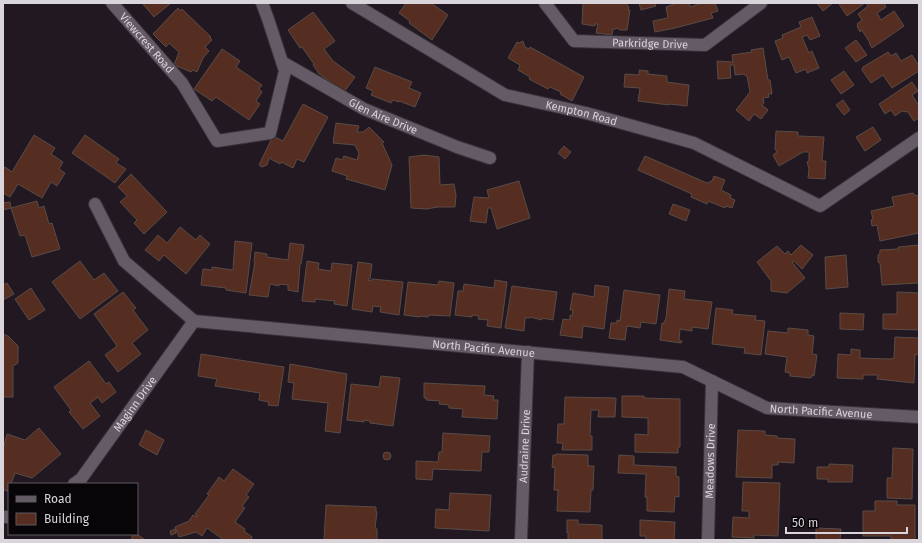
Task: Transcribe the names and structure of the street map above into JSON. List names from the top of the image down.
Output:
{
  "streets": {
    "street": [
      "Viewcrest Road",
      "Parkridge Drive",
      "Kempton Road",
      "Glen Aire Drive",
      "North Pacific Avenue",
      "Maginn Drive",
      "Audraine Drive",
      "Meadows Drive"
    ]
  },
  "crossings": [
    ["Viewcrest Road", "Glen Aire Drive"],
    ["North Pacific Avenue", "Maginn Drive"],
    ["North Pacific Avenue", "Audraine Drive"],
    ["North Pacific Avenue", "Meadows Drive"]
  ],
  "legend": ["Road", "Building"],
  "scale_bar": "50 m"
}
